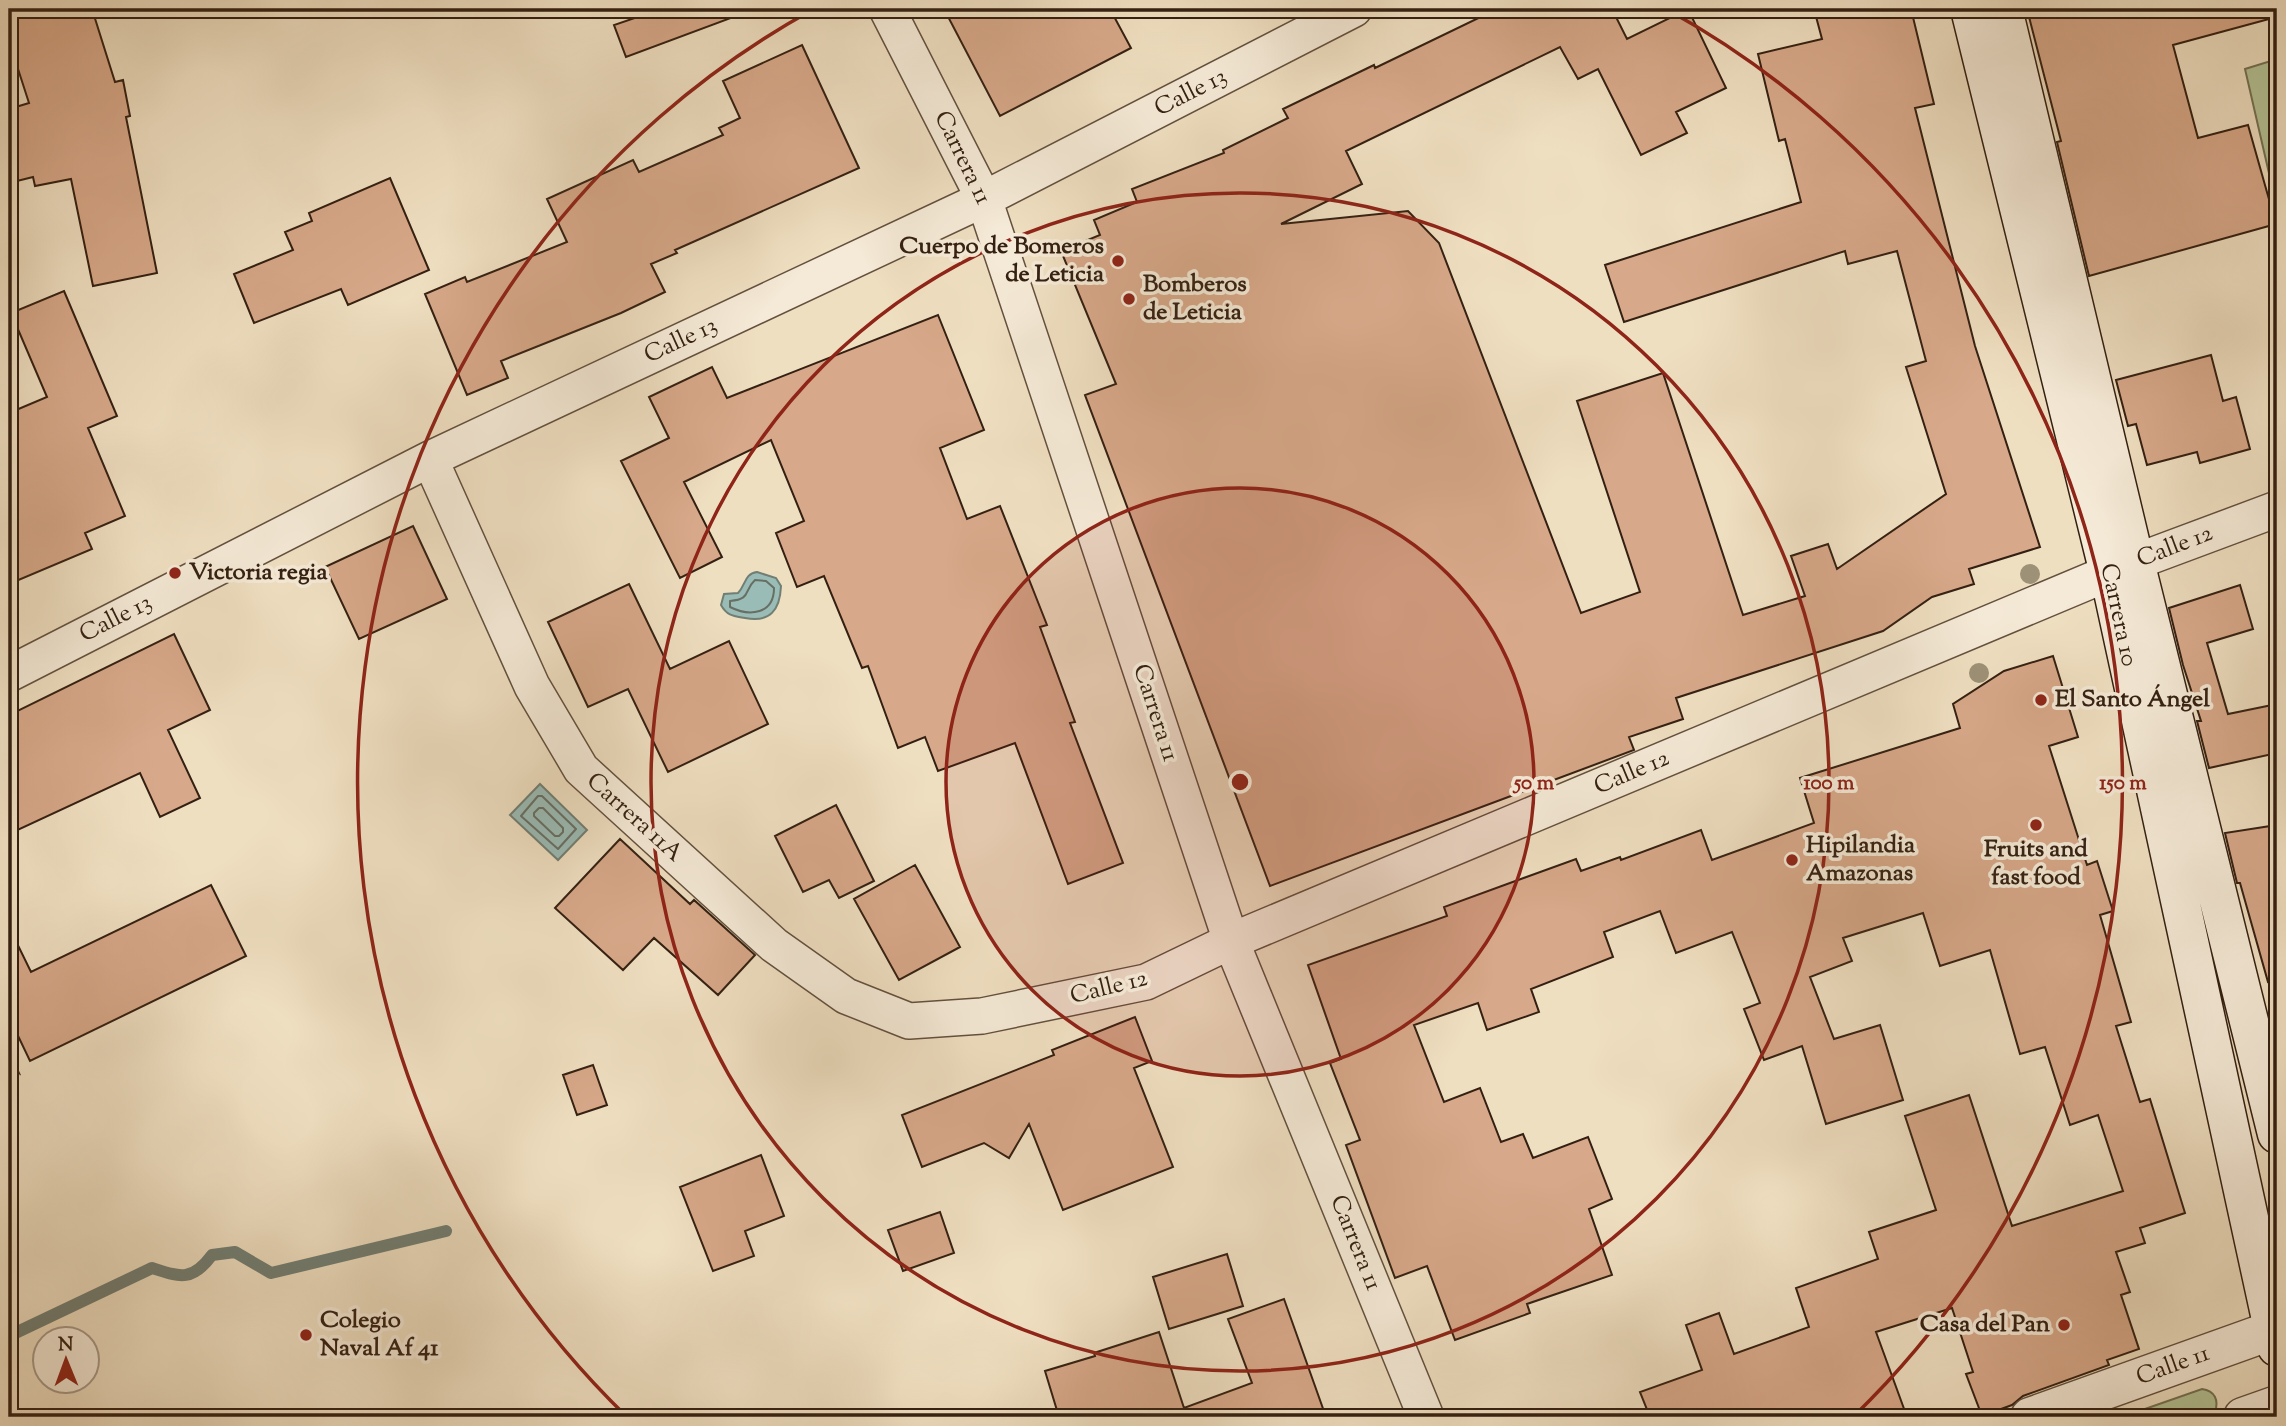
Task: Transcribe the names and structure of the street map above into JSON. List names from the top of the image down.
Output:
{
  "streets": {
    "main road": ["Carrera 10", "Calle 11"],
    "street": [
      "Calle 13",
      "Carrera 11",
      "Calle 12",
      "Carrera 11A"
    ]
  },
  "crossings": [
    ["Calle 13", "Carrera 11"],
    ["Calle 13", "Carrera 11A"],
    ["Carrera 11", "Calle 12"],
    ["Calle 12", "Carrera 10"],
    ["Calle 12", "Carrera 11A"],
    ["Carrera 10", "Calle 11"]
  ],
  "places": [
    "Cuerpo de Bomeros de Leticia",
    "Bomberos de Leticia",
    "Victoria regia",
    "El Santo Ángel",
    "Fruits and fast food",
    "Hipilandia Amazonas",
    "Casa del Pan",
    "Colegio Naval Af 41"
  ],
  "north": "top",
  "rings": ["50 m", "100 m", "150 m"]
}
